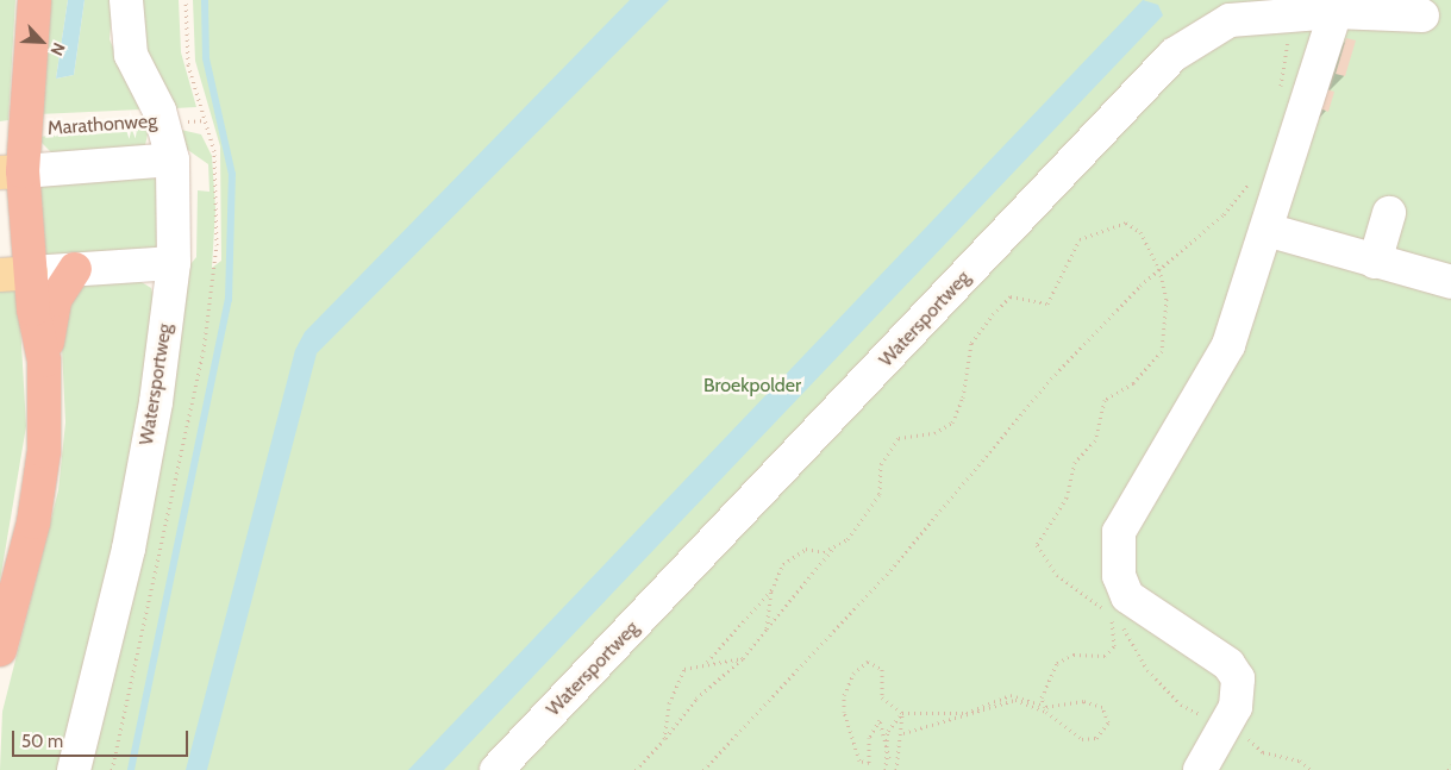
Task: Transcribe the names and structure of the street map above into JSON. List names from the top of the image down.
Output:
{
  "streets": {
    "street": ["Marathonweg", "Watersportweg"]
  },
  "crossings": [
    ["Marathonweg", "Watersportweg"]
  ],
  "parks": ["Broekpolder"],
  "scale_bar": "50 m",
  "north": "bottom right"
}
